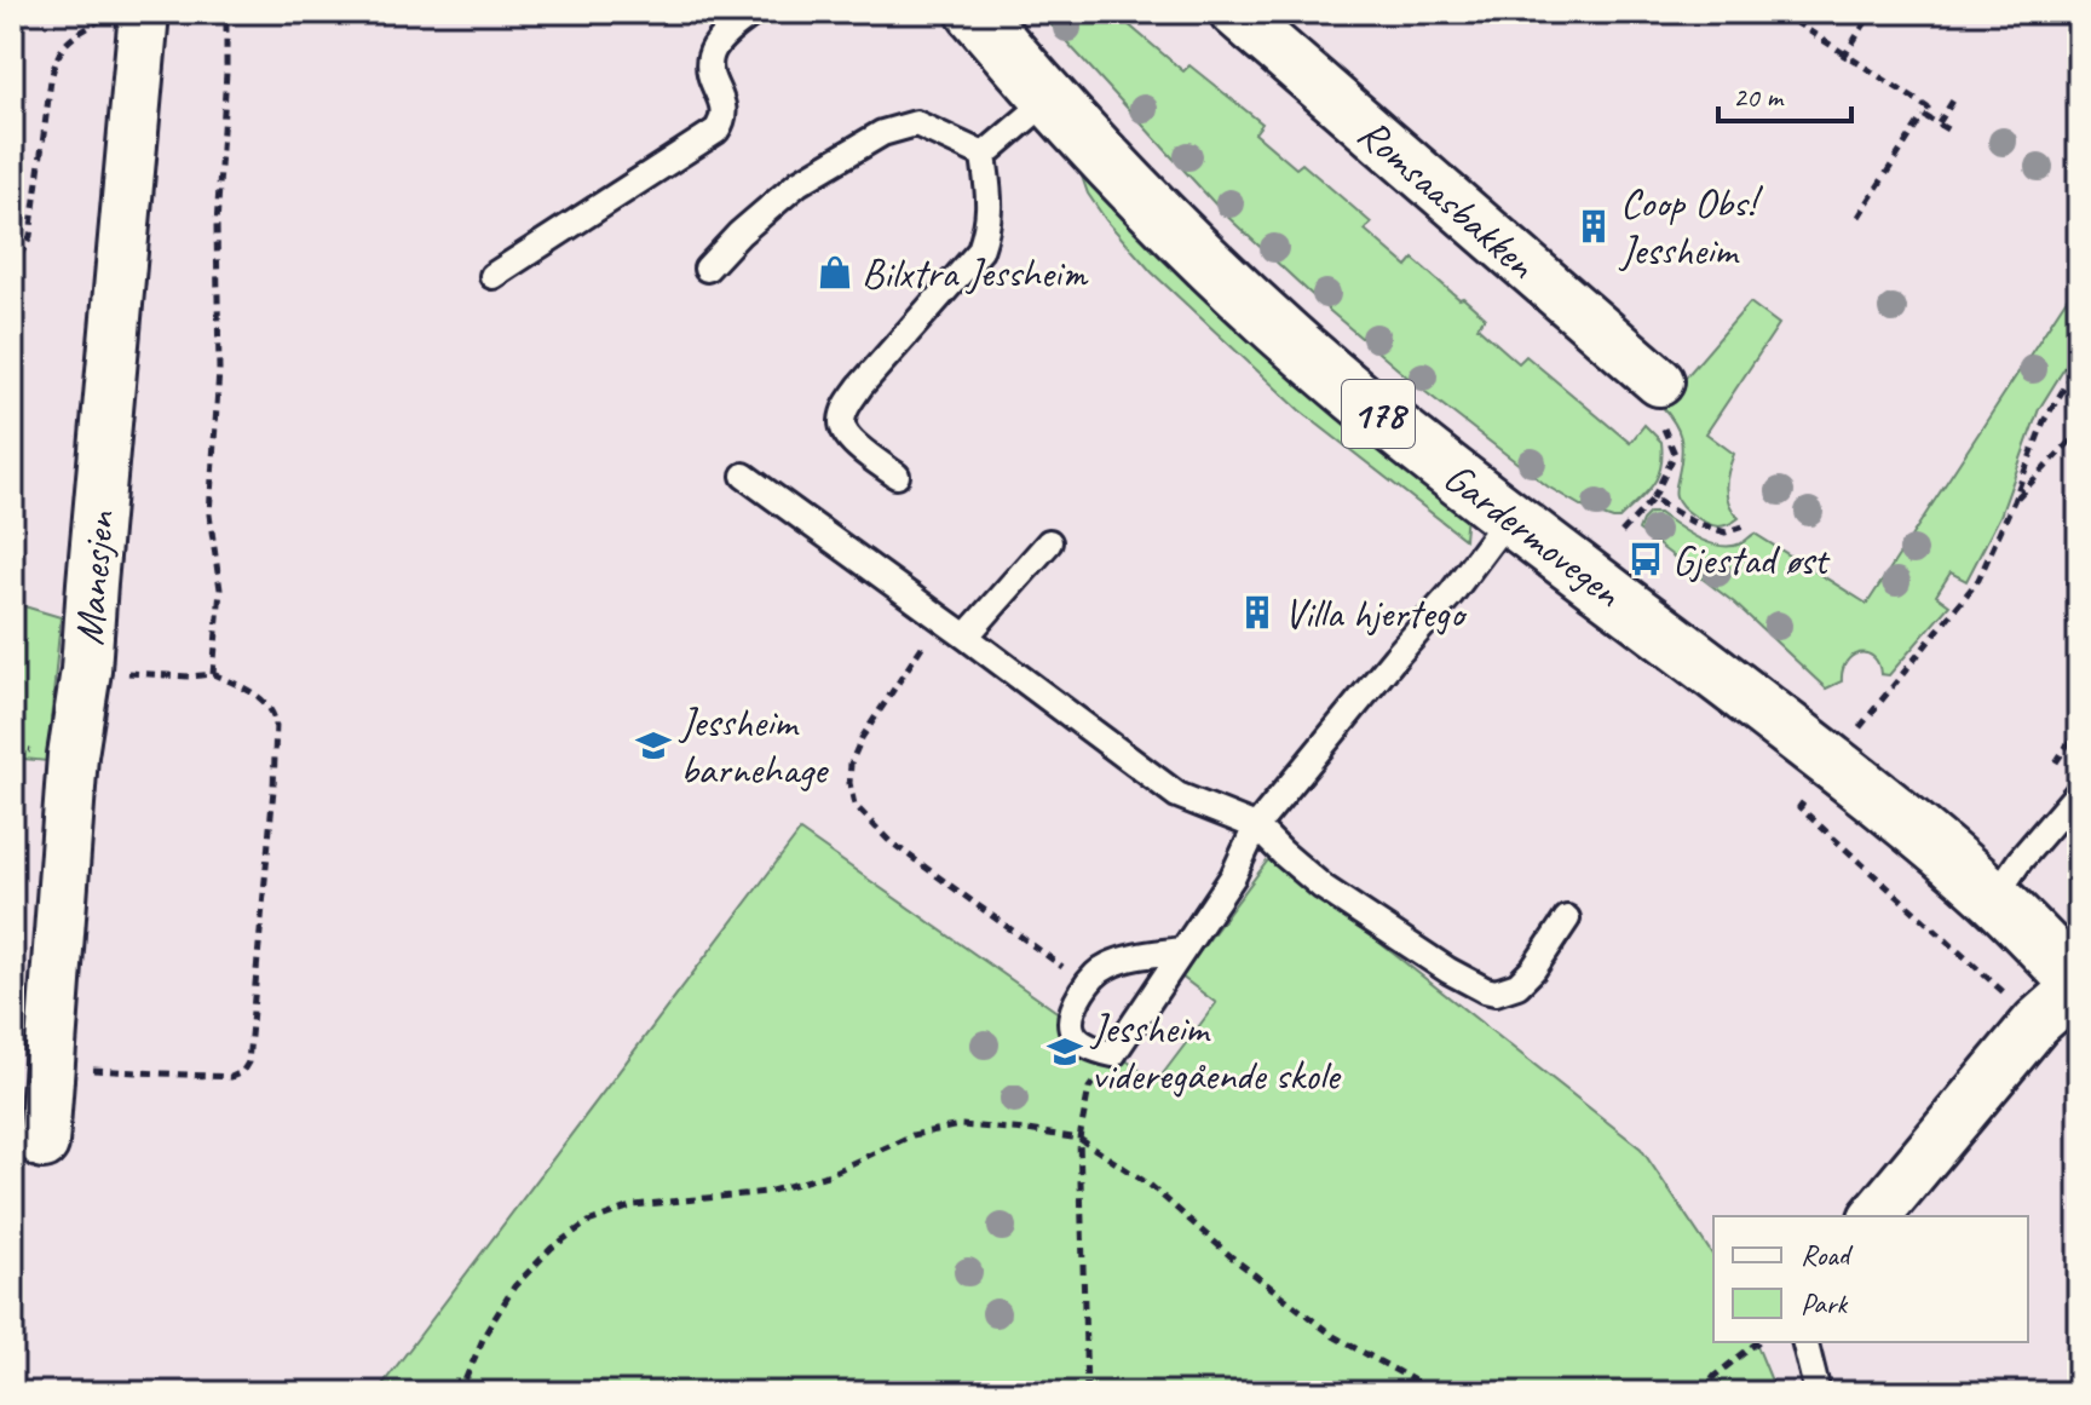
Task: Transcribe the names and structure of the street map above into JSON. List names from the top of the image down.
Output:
{
  "streets": {
    "main road": ["178", "Gardermovegen"],
    "street": ["Romsaasbakken", "Manesjen"]
  },
  "places": {
    "building": ["Coop Obs! Jessheim", "Villa hjertego"],
    "shop": ["Bilxtra Jessheim"],
    "bus stop": ["Gjestad øst"],
    "school or university": ["Jessheim barnehage", "Jessheim videregående skole"]
  },
  "legend": ["Road", "Park"],
  "scale_bar": "20 m"
}
